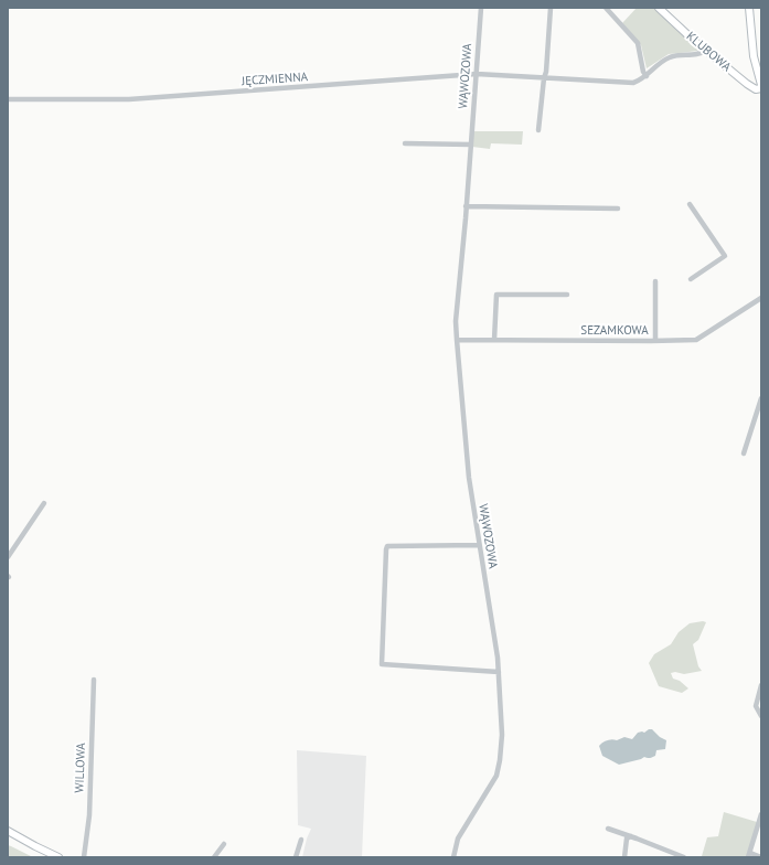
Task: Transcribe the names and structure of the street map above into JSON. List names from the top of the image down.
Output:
{
  "streets": {
    "street": [
      "KLUBOWA",
      "WĄWOZOWA",
      "JĘCZMIENNA",
      "SEZAMKOWA",
      "WILLOWA"
    ]
  },
  "crossings": [
    ["KLUBOWA", "JĘCZMIENNA"],
    ["WĄWOZOWA", "JĘCZMIENNA"],
    ["WĄWOZOWA", "SEZAMKOWA"]
  ]
}
